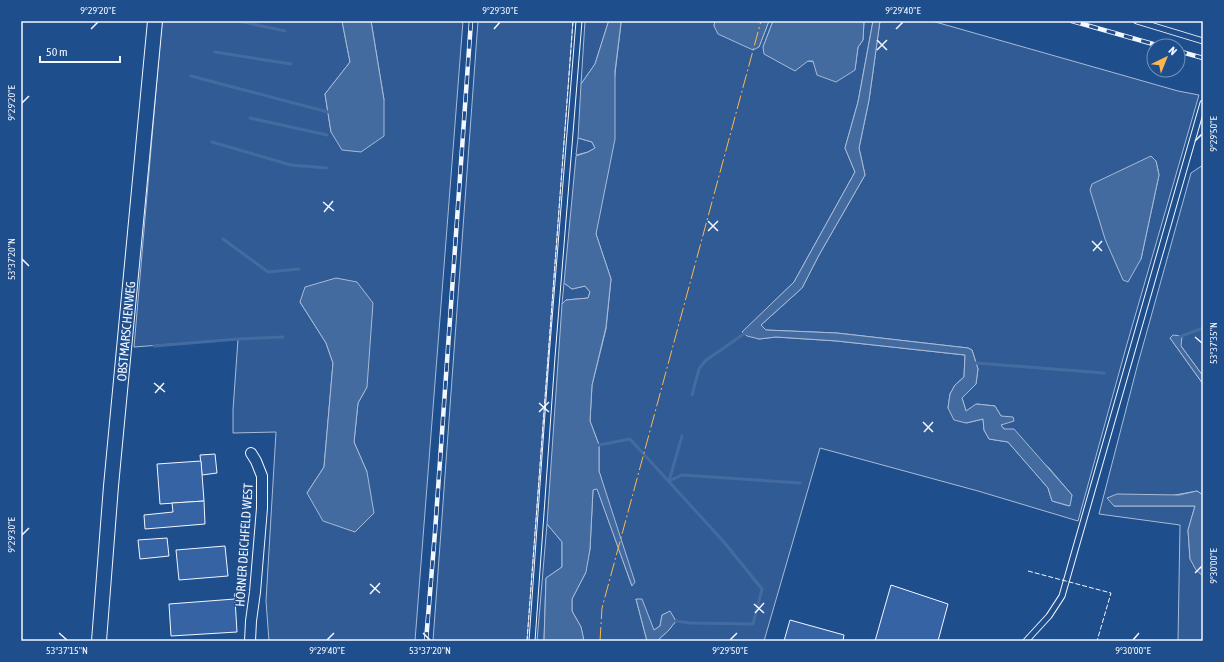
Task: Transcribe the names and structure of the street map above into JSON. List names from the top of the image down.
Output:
{
  "streets": {
    "main road": ["OBSTMARSCHENWEG"],
    "street": ["HÖRNER DEICHFELD WEST"]
  },
  "scale_bar": "50 m",
  "north": "top right",
  "coordinates": [
    "9°29'20\"E",
    "9°29'30\"E",
    "9°29'40\"E",
    "9°29'50\"E",
    "53°37'20\"N",
    "53°37'35\"N",
    "9°30'00\"E",
    "53°37'15\"N"
  ]
}
